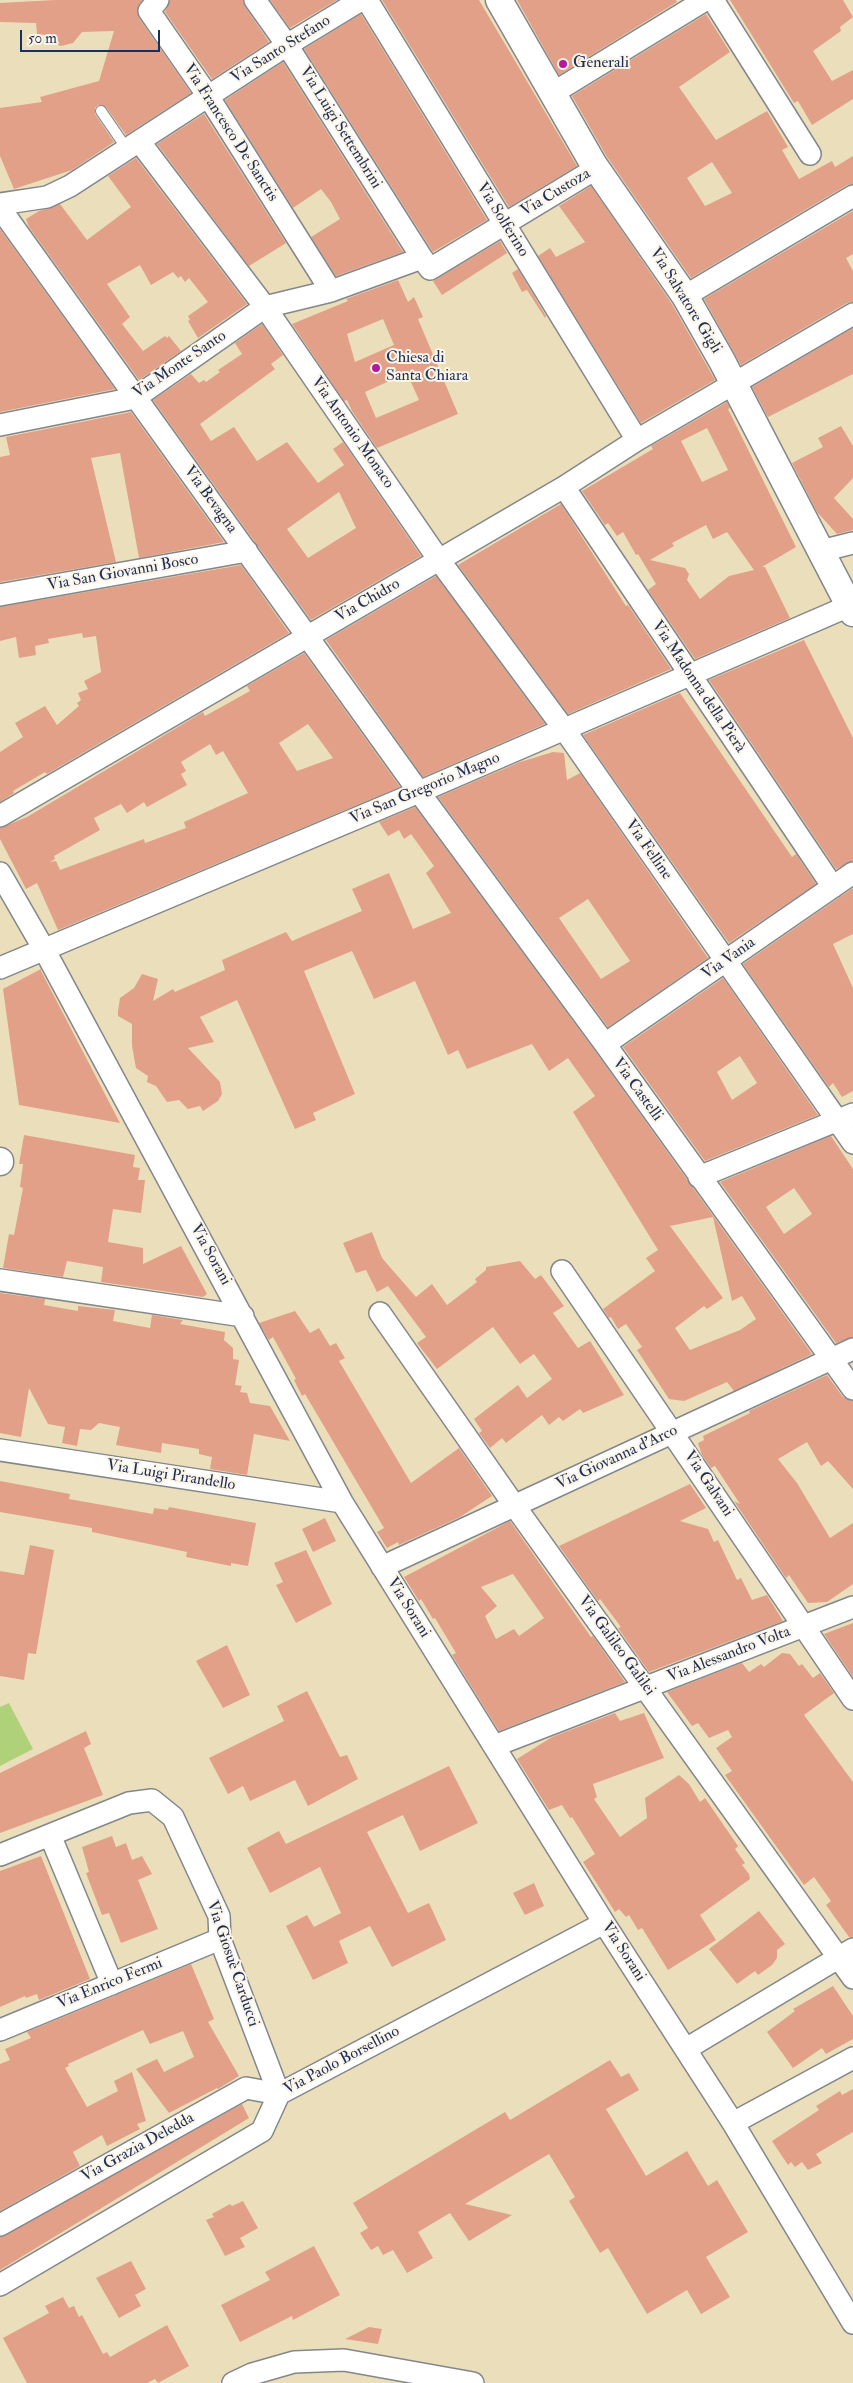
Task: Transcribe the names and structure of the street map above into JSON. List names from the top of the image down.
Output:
{
  "streets": {
    "street": [
      "Via Santo Stefano",
      "Via Luigi Settembrini",
      "Via Francesco De Sanctis",
      "Via Custoza",
      "Via Solferino",
      "Via Salvatore Gigli",
      "Via Monte Santo",
      "Via Antonio Monaco",
      "Via Bevagna",
      "Via San Giovanni Bosco",
      "Via Chidro",
      "Via Madonna della Pierà",
      "Via San Gregorio Magno",
      "Via Felline",
      "Via Vania",
      "Via Castelli",
      "Via Sorani",
      "Via Giovanna d'Arco",
      "Via Luigi Pirandello",
      "Via Galvani",
      "Via Galileo Galilei",
      "Via Alessandro Volta",
      "Via Giosuè Carducci",
      "Via Enrico Fermi",
      "Via Paolo Borsellino",
      "Via Grazia Deledda"
    ]
  },
  "crossings": [
    ["Via Santo Stefano", "Via Luigi Settembrini"],
    ["Via Santo Stefano", "Via Francesco De Sanctis"],
    ["Via Santo Stefano", "Via Antonio Monaco"],
    ["Via Santo Stefano", "Via Bevagna"],
    ["Via Luigi Settembrini", "Via Custoza"],
    ["Via Custoza", "Via Solferino"],
    ["Via Custoza", "Via Salvatore Gigli"],
    ["Via Solferino", "Via Chidro"],
    ["Via Salvatore Gigli", "Via Chidro"],
    ["Via Salvatore Gigli", "Via San Gregorio Magno"],
    ["Via Monte Santo", "Via Antonio Monaco"],
    ["Via Monte Santo", "Via Bevagna"],
    ["Via Antonio Monaco", "Via Chidro"],
    ["Via Antonio Monaco", "Via Felline"],
    ["Via Bevagna", "Via San Giovanni Bosco"],
    ["Via Bevagna", "Via Chidro"],
    ["Via Bevagna", "Via San Gregorio Magno"],
    ["Via Bevagna", "Via Castelli"],
    ["Via Chidro", "Via Madonna della Pierà"],
    ["Via Chidro", "Via Felline"],
    ["Via Madonna della Pierà", "Via San Gregorio Magno"],
    ["Via Madonna della Pierà", "Via Vania"],
    ["Via San Gregorio Magno", "Via Felline"],
    ["Via San Gregorio Magno", "Via Castelli"],
    ["Via San Gregorio Magno", "Via Sorani"],
    ["Via Felline", "Via Vania"],
    ["Via Vania", "Via Castelli"],
    ["Via Castelli", "Via Giovanna d'Arco"],
    ["Via Sorani", "Via Giovanna d'Arco"],
    ["Via Sorani", "Via Luigi Pirandello"],
    ["Via Sorani", "Via Alessandro Volta"],
    ["Via Sorani", "Via Paolo Borsellino"],
    ["Via Giovanna d'Arco", "Via Galvani"],
    ["Via Giovanna d'Arco", "Via Galileo Galilei"],
    ["Via Galvani", "Via Alessandro Volta"],
    ["Via Galileo Galilei", "Via Alessandro Volta"],
    ["Via Giosuè Carducci", "Via Enrico Fermi"],
    ["Via Giosuè Carducci", "Via Paolo Borsellino"],
    ["Via Giosuè Carducci", "Via Grazia Deledda"],
    ["Via Paolo Borsellino", "Via Grazia Deledda"]
  ],
  "places": ["Generali", "Chiesa di Santa Chiara"],
  "scale_bar": "50 m"
}
